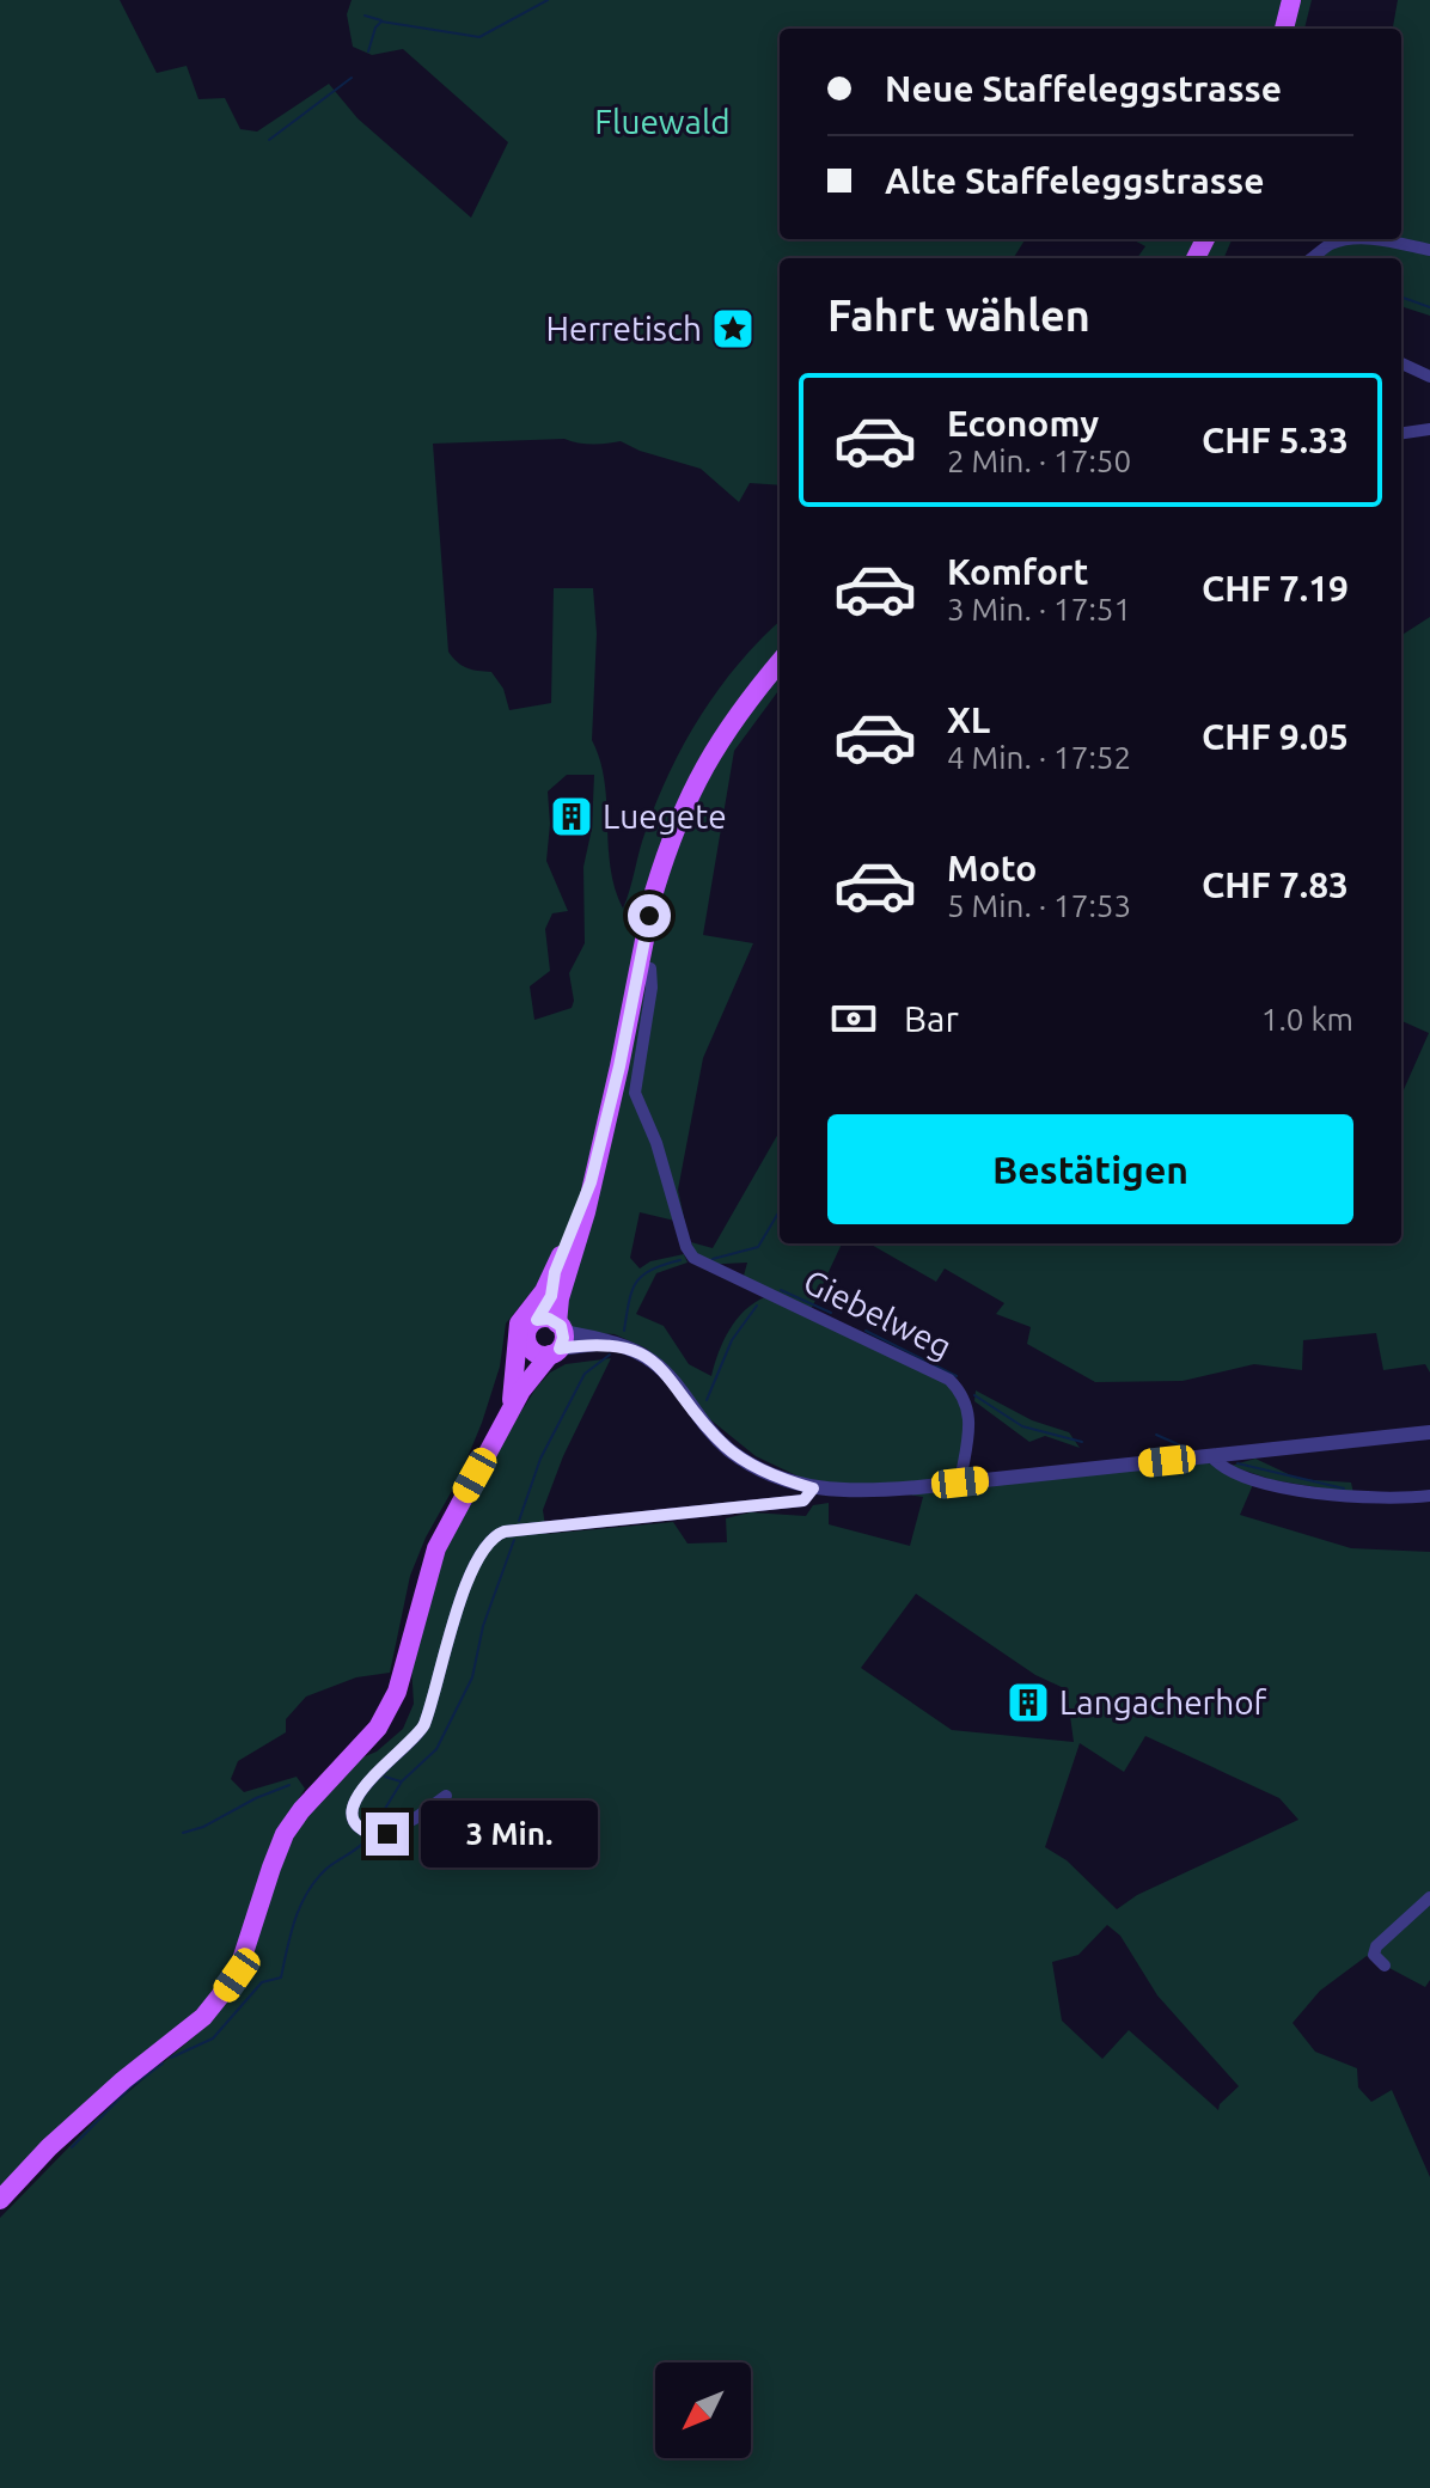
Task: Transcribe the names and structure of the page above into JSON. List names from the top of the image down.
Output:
{
  "streets": {
    "street": ["Giebelweg"]
  },
  "parks": ["Fluewald"],
  "places": {
    "place": ["Herretisch"],
    "building": ["Luegete", "Langacherhof"]
  },
  "north": "bottom left",
  "page": {
    "banner": ["Neue Staffeleggstrasse", "Alte Staffeleggstrasse"],
    "heading": "Fahrt wählen",
    "list": [
      {
        "name": "Economy",
        "note": "2 Min. · 17:50",
        "value": "CHF 5.33"
      },
      {
        "name": "Komfort",
        "note": "3 Min. · 17:51",
        "value": "CHF 7.19"
      },
      {
        "name": "XL",
        "note": "4 Min. · 17:52",
        "value": "CHF 9.05"
      },
      {
        "name": "Moto",
        "note": "5 Min. · 17:53",
        "value": "CHF 7.83"
      }
    ],
    "pay": ["Bar", "1.0 km"],
    "buttons": "Bestätigen",
    "bubble": "3 Min."
  }
}
